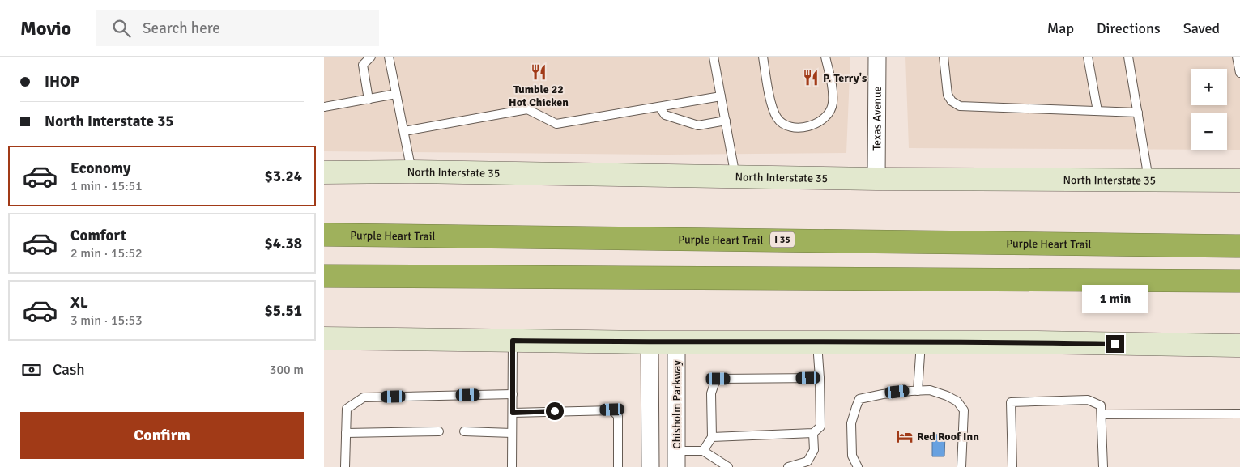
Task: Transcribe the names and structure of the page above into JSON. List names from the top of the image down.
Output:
{
  "streets": {
    "highway": ["Purple Heart Trail", "I 35"],
    "main road": ["North Interstate 35"],
    "street": ["Texas Avenue", "Chisholm Parkway"]
  },
  "crossings": [
    ["Texas Avenue", "North Interstate 35"]
  ],
  "places": {
    "restaurant": ["Tumble 22 Hot Chicken", "P. Terry's"],
    "hotel": ["Red Roof Inn"]
  },
  "page": {
    "header": "Movio",
    "search": "Search here",
    "nav": ["Map", "Directions", "Saved"],
    "banner": ["IHOP", "North Interstate 35"],
    "map_buttons": ["+", "−"],
    "list": [
      {
        "name": "Economy",
        "note": "1 min · 15:51",
        "value": "$3.24"
      },
      {
        "name": "Comfort",
        "note": "2 min · 15:52",
        "value": "$4.38"
      },
      {
        "name": "XL",
        "note": "3 min · 15:53",
        "value": "$5.51"
      }
    ],
    "bubble": "1 min",
    "pay": ["Cash", "300 m"],
    "buttons": "Confirm"
  }
}
